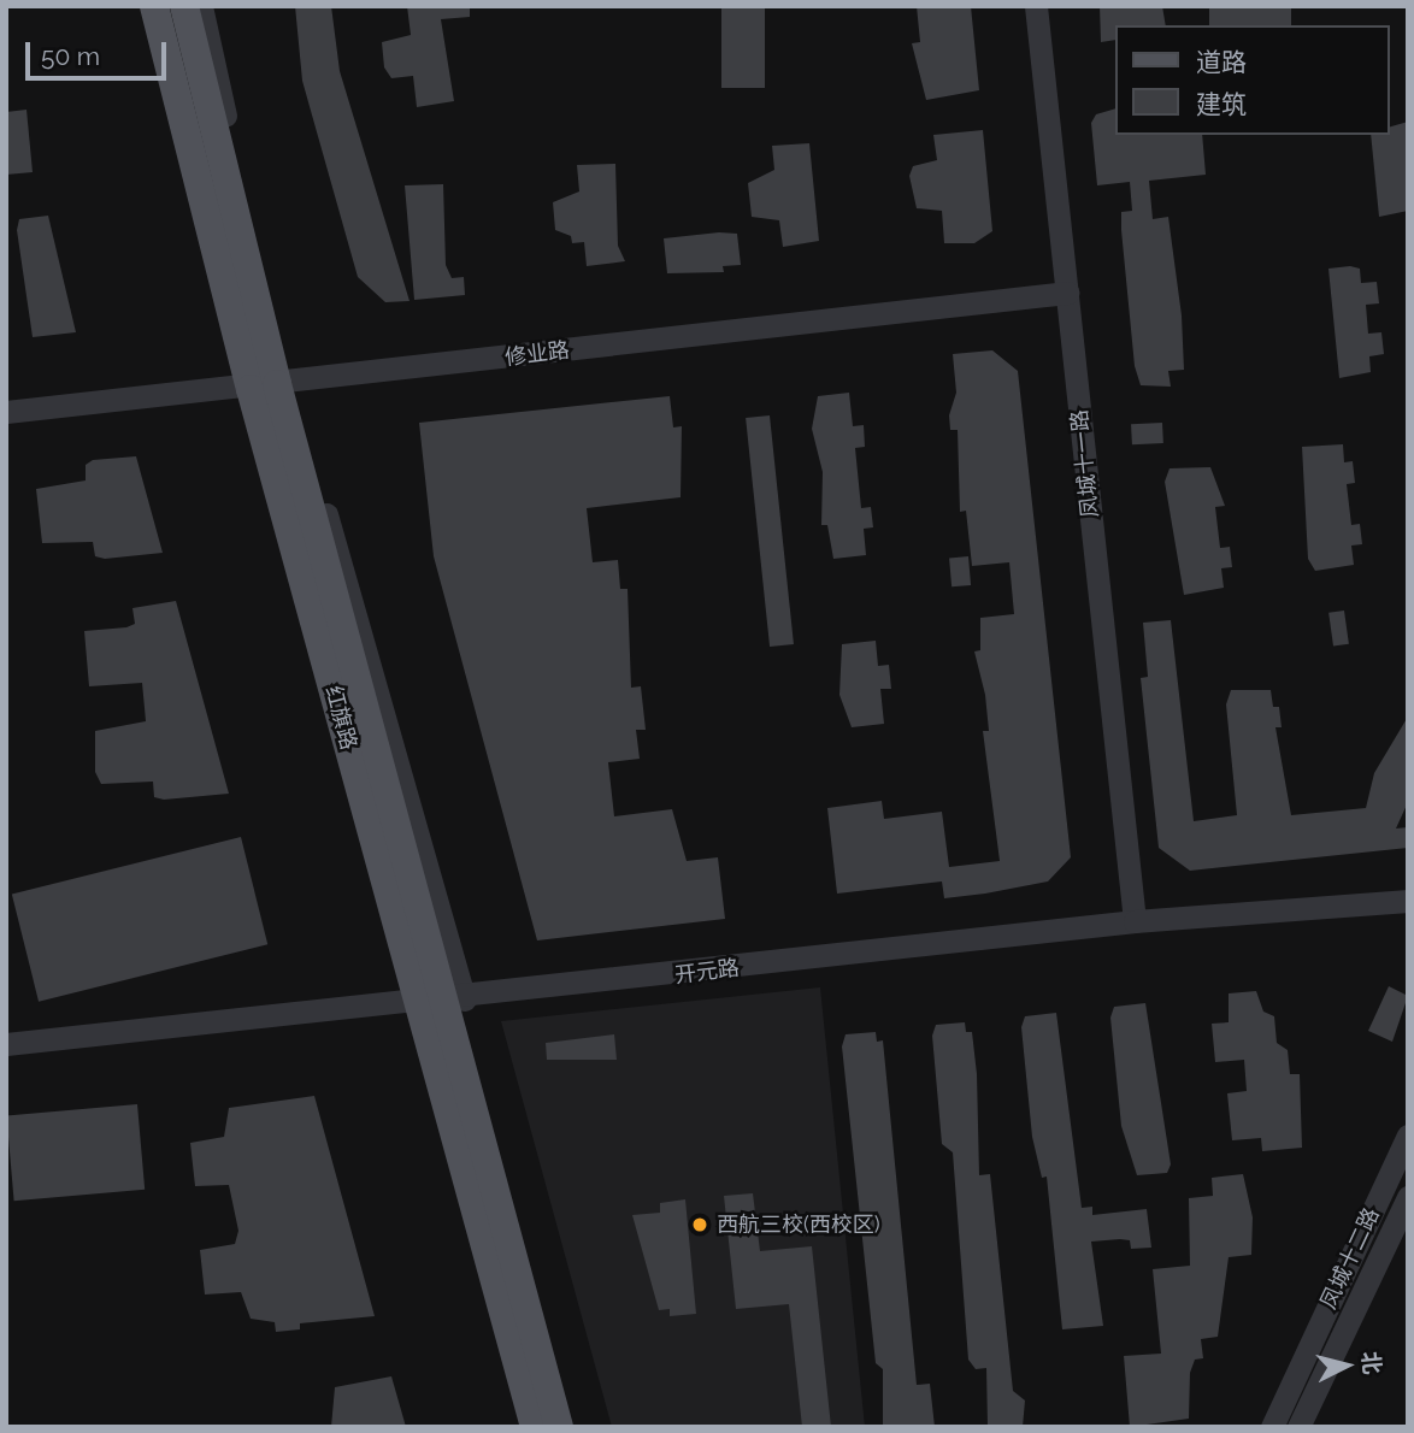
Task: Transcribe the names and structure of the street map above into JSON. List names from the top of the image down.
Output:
{
  "streets": {
    "main road": ["红旗路"],
    "street": [
      "修业路",
      "凤城十一路",
      "开元路",
      "凤城十二路"
    ]
  },
  "crossings": [
    ["修业路", "凤城十一路"],
    ["修业路", "红旗路"],
    ["凤城十一路", "开元路"],
    ["红旗路", "开元路"]
  ],
  "places": ["西航三校(西校区)"],
  "legend": ["道路", "建筑"],
  "scale_bar": "50 m",
  "north": "right"
}
